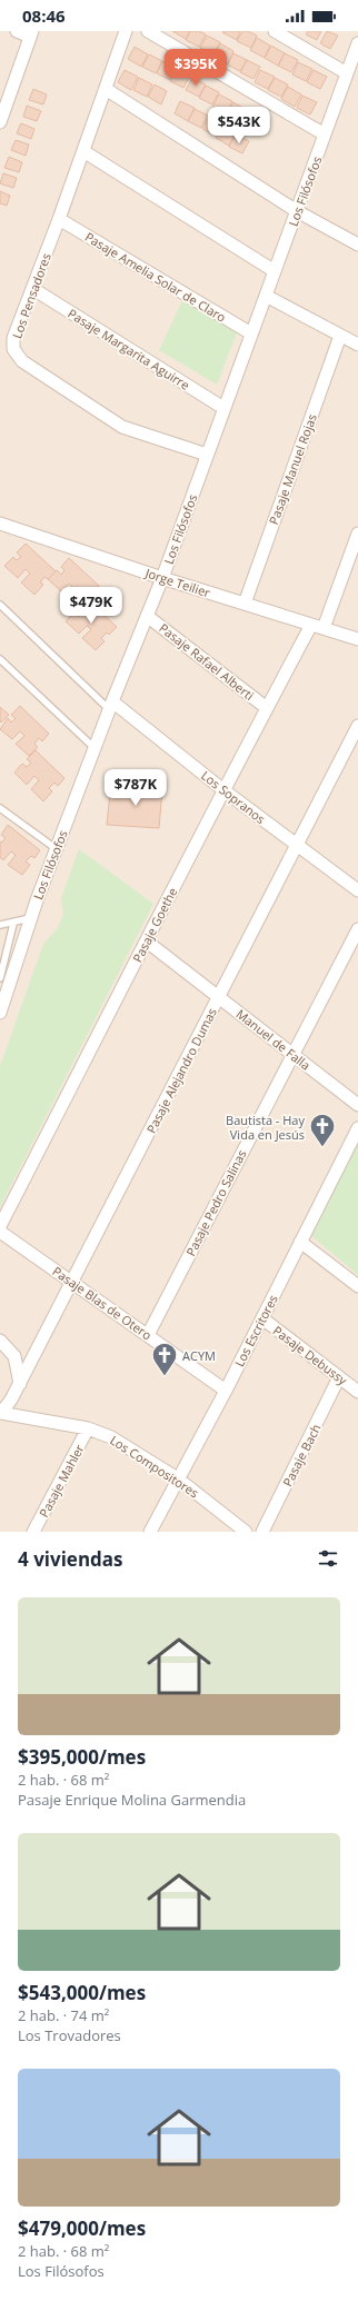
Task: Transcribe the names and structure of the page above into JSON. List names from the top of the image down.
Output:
{
  "streets": {
    "street": [
      "Los Filósofos",
      "Pasaje Amelia Solar de Claro",
      "Los Pensadores",
      "Pasaje Margarita Aguirre",
      "Pasaje Manuel Rojas",
      "Jorge Teilier",
      "Pasaje Rafael Alberti",
      "Los Sopranos",
      "Pasaje Goethe",
      "Manuel de Falla",
      "Pasaje Alejandro Dumas",
      "Pasaje Pedro Salinas",
      "Pasaje Blas de Otero",
      "Los Escritores",
      "Pasaje Debussy",
      "Pasaje Bach",
      "Los Compositores",
      "Pasaje Mahler"
    ]
  },
  "crossings": [
    ["Los Filósofos", "Pasaje Amelia Solar de Claro"],
    ["Los Filósofos", "Los Pensadores"],
    ["Los Filósofos", "Pasaje Margarita Aguirre"],
    ["Los Filósofos", "Jorge Teilier"],
    ["Los Filósofos", "Pasaje Rafael Alberti"],
    ["Los Filósofos", "Los Sopranos"],
    ["Pasaje Amelia Solar de Claro", "Los Pensadores"],
    ["Los Pensadores", "Pasaje Margarita Aguirre"],
    ["Pasaje Manuel Rojas", "Jorge Teilier"],
    ["Jorge Teilier", "Pasaje Goethe"],
    ["Pasaje Rafael Alberti", "Pasaje Goethe"],
    ["Los Sopranos", "Pasaje Goethe"],
    ["Los Sopranos", "Pasaje Alejandro Dumas"],
    ["Pasaje Goethe", "Manuel de Falla"],
    ["Manuel de Falla", "Pasaje Alejandro Dumas"],
    ["Manuel de Falla", "Pasaje Pedro Salinas"],
    ["Pasaje Alejandro Dumas", "Pasaje Blas de Otero"],
    ["Pasaje Alejandro Dumas", "Los Compositores"],
    ["Pasaje Pedro Salinas", "Pasaje Blas de Otero"],
    ["Pasaje Blas de Otero", "Los Escritores"],
    ["Los Escritores", "Pasaje Debussy"],
    ["Los Escritores", "Los Compositores"],
    ["Pasaje Debussy", "Pasaje Bach"],
    ["Los Compositores", "Pasaje Mahler"]
  ],
  "places": {
    "church": ["Bautista - Hay Vida en Jesús", "ACYM"]
  },
  "page": {
    "status": "08:46",
    "price": [
      "$395K",
      "$543K",
      "$479K",
      "$787K"
    ],
    "heading": "4 viviendas",
    "list": [
      {
        "name": "$395,000/mes",
        "note": "2 hab. · 68 m² · Pasaje Enrique Molina Garmendia"
      },
      {
        "name": "$543,000/mes",
        "note": "2 hab. · 74 m² · Los Trovadores"
      },
      {
        "name": "$479,000/mes",
        "note": "2 hab. · 68 m² · Los Filósofos"
      }
    ]
  }
}
